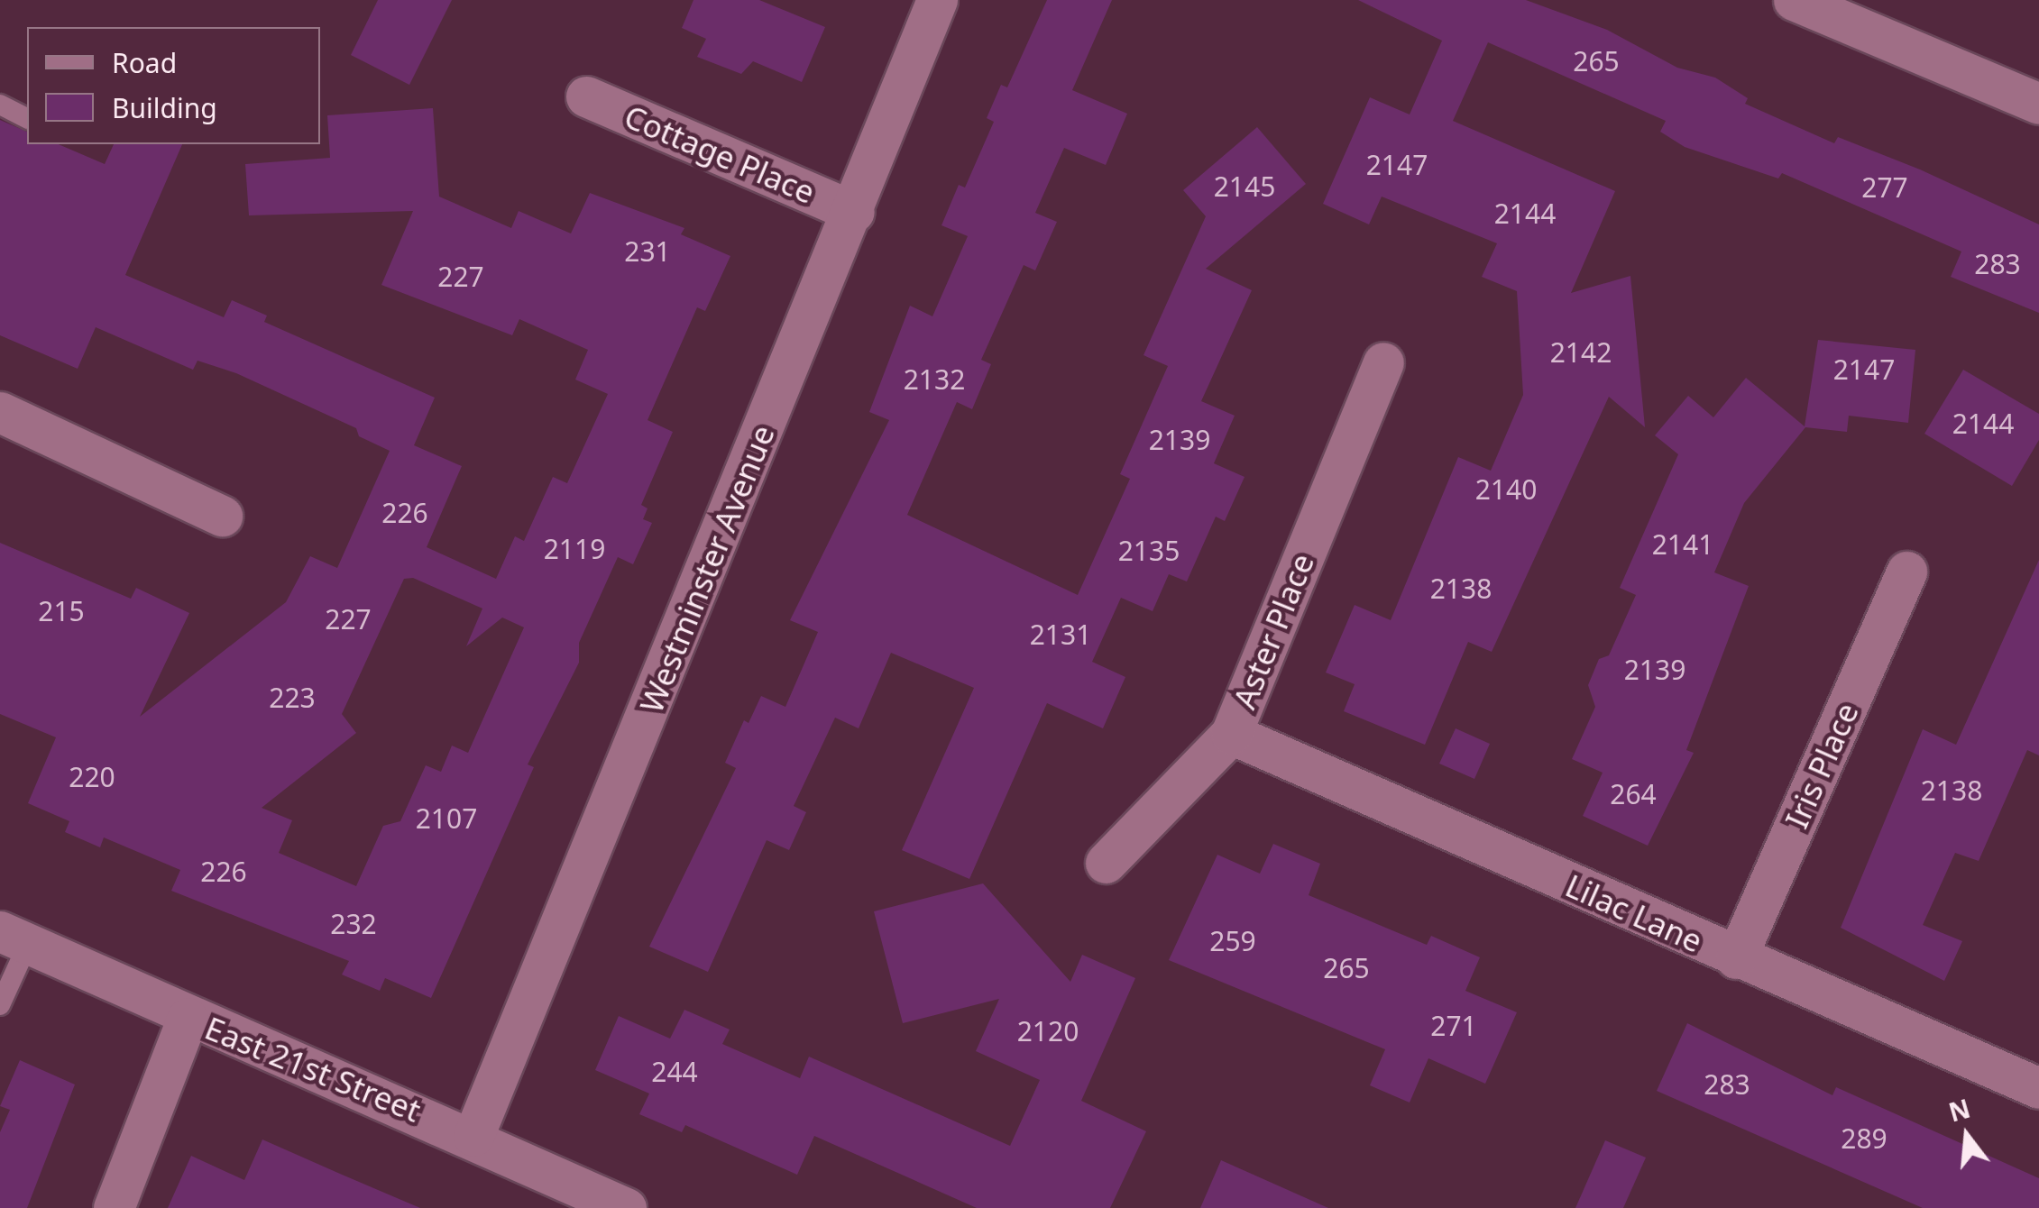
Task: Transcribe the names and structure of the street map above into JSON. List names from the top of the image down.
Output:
{
  "streets": {
    "street": [
      "Cottage Place",
      "Westminster Avenue",
      "Aster Place",
      "Iris Place",
      "Lilac Lane",
      "East 21st Street"
    ]
  },
  "crossings": [
    ["Cottage Place", "Westminster Avenue"],
    ["Westminster Avenue", "East 21st Street"],
    ["Aster Place", "Lilac Lane"],
    ["Iris Place", "Lilac Lane"]
  ],
  "house_numbers": [
    "265",
    "2147",
    "2145",
    "277",
    "2144",
    "231",
    "283",
    "227",
    "2142",
    "2147",
    "2132",
    "2144",
    "2139",
    "2140",
    "226",
    "2141",
    "2119",
    "2135",
    "2138",
    "215",
    "227",
    "2131",
    "2139",
    "223",
    "220",
    "2138",
    "264",
    "2107",
    "226",
    "232",
    "259",
    "265",
    "271",
    "2120",
    "244",
    "283",
    "289"
  ],
  "legend": ["Road", "Building"],
  "north": "top"
}
